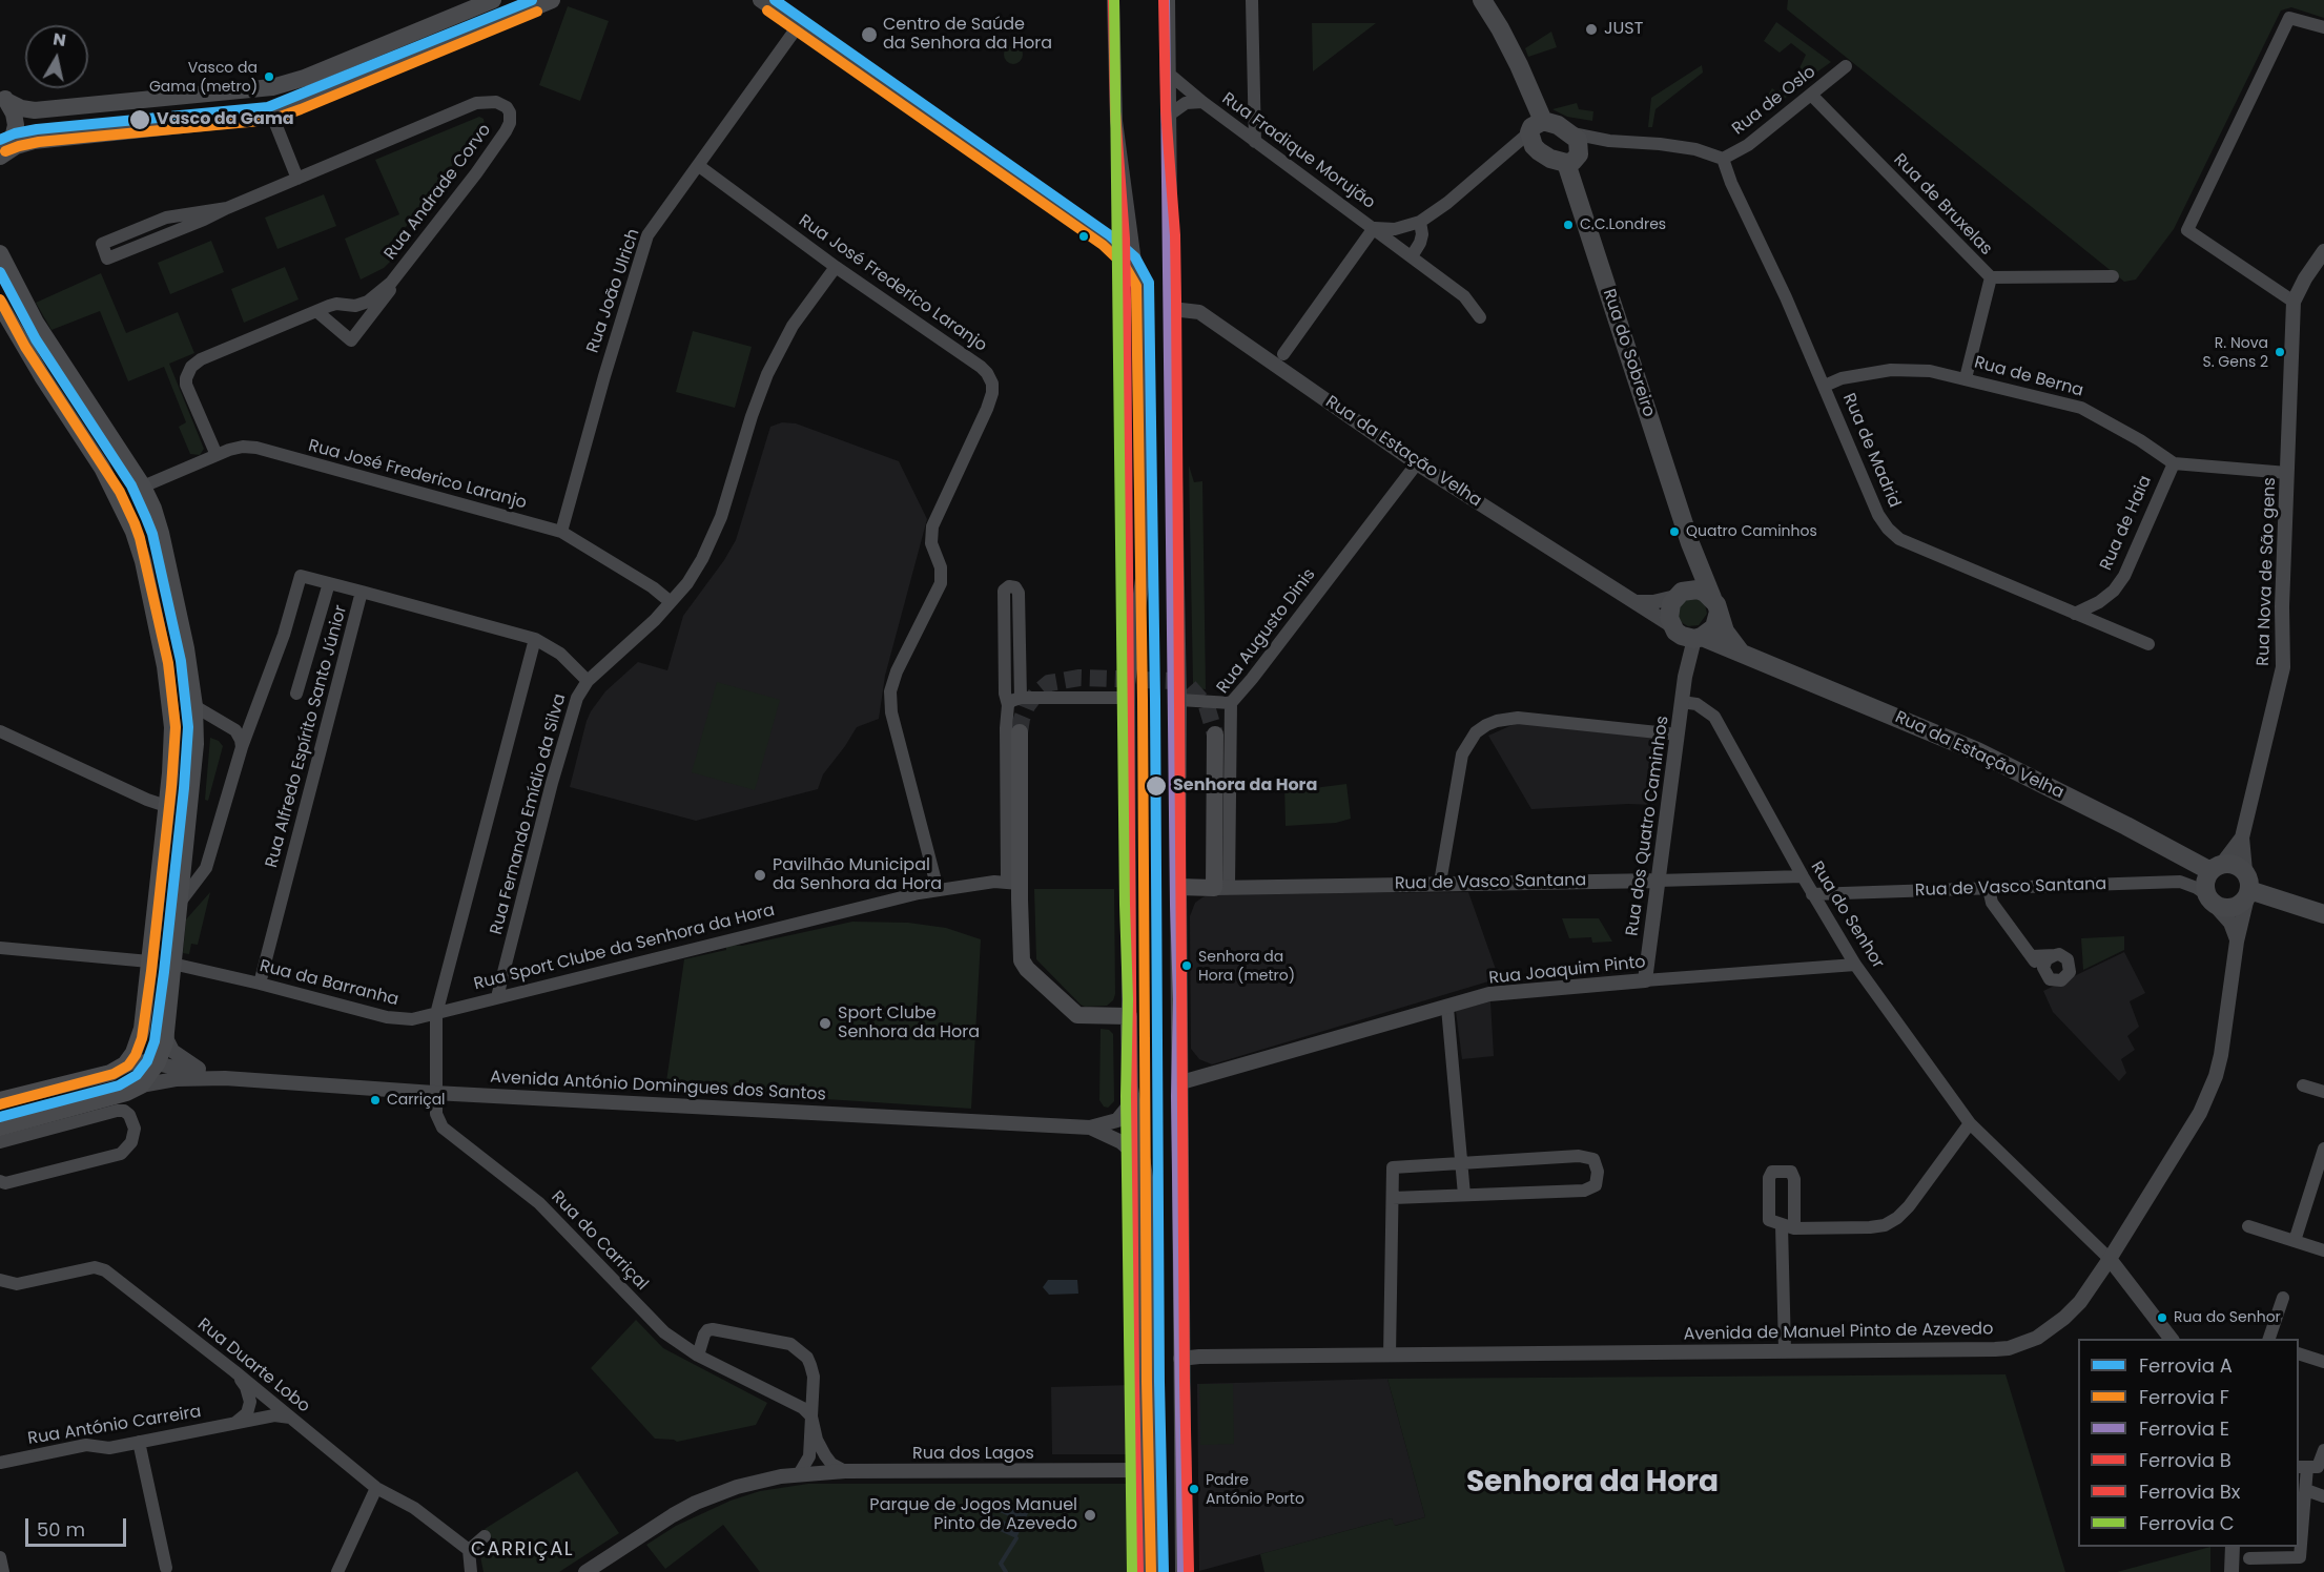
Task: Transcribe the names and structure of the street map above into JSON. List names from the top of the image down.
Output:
{
  "streets": {
    "main road": ["Rua do Sobreiro", "Rua da Estação Velha", "Rua de Vasco Santana"],
    "street": [
      "Rua de Oslo",
      "Rua Fradique Morujão",
      "Rua Andrade Corvo",
      "Rua de Bruxelas",
      "Rua José Frederico Laranjo",
      "Rua João Ulrich",
      "Rua de Berna",
      "Rua de Madrid",
      "Rua de Haia",
      "Rua Nova de São gens",
      "Rua Augusto Dinis",
      "Rua Alfredo Espírito Santo Júnior",
      "Rua Fernando Emídio da Silva",
      "Rua dos Quatro Caminhos",
      "Rua do Senhor",
      "Rua Sport Clube da Senhora da Hora",
      "Rua Joaquim Pinto",
      "Rua da Barranha",
      "Avenida António Domingues dos Santos",
      "Rua do Carriçal",
      "Avenida de Manuel Pinto de Azevedo",
      "Rua Duarte Lobo",
      "Rua António Carreira",
      "Rua dos Lagos"
    ]
  },
  "crossings": [
    ["Rua de Oslo", "Rua de Bruxelas"],
    ["Rua de Oslo", "Rua de Madrid"],
    ["Rua Andrade Corvo", "Rua José Frederico Laranjo"],
    ["Rua José Frederico Laranjo", "Rua João Ulrich"],
    ["Rua José Frederico Laranjo", "Rua Fernando Emídio da Silva"],
    ["Rua José Frederico Laranjo", "Rua Sport Clube da Senhora da Hora"],
    ["Rua do Sobreiro", "Rua da Estação Velha"],
    ["Rua do Sobreiro", "Rua dos Quatro Caminhos"],
    ["Rua de Berna", "Rua de Madrid"],
    ["Rua de Berna", "Rua de Haia"],
    ["Rua de Berna", "Rua Nova de São gens"],
    ["Rua de Madrid", "Rua de Haia"],
    ["Rua da Estação Velha", "Rua Nova de São gens"],
    ["Rua da Estação Velha", "Rua Augusto Dinis"],
    ["Rua da Estação Velha", "Rua dos Quatro Caminhos"],
    ["Rua da Estação Velha", "Rua de Vasco Santana"],
    ["Rua da Estação Velha", "Avenida de Manuel Pinto de Azevedo"],
    ["Rua Nova de São gens", "Rua de Vasco Santana"],
    ["Rua Nova de São gens", "Avenida de Manuel Pinto de Azevedo"],
    ["Rua Augusto Dinis", "Rua de Vasco Santana"],
    ["Rua Alfredo Espírito Santo Júnior", "Rua Fernando Emídio da Silva"],
    ["Rua Alfredo Espírito Santo Júnior", "Rua da Barranha"],
    ["Rua Fernando Emídio da Silva", "Rua Sport Clube da Senhora da Hora"],
    ["Rua dos Quatro Caminhos", "Rua de Vasco Santana"],
    ["Rua dos Quatro Caminhos", "Rua do Senhor"],
    ["Rua dos Quatro Caminhos", "Rua Joaquim Pinto"],
    ["Rua de Vasco Santana", "Rua do Senhor"],
    ["Rua de Vasco Santana", "Avenida de Manuel Pinto de Azevedo"],
    ["Rua do Senhor", "Rua Joaquim Pinto"],
    ["Rua do Senhor", "Avenida de Manuel Pinto de Azevedo"],
    ["Rua Sport Clube da Senhora da Hora", "Rua da Barranha"],
    ["Avenida António Domingues dos Santos", "Rua do Carriçal"],
    ["Rua Duarte Lobo", "Rua António Carreira"]
  ],
  "districts": ["Senhora da Hora", "CARRIÇAL"],
  "places": [
    "JUST",
    "Centro de Saúde da Senhora da Hora",
    "Vasco da Gama (metro)",
    "Vasco da Gama",
    "C.C.Londres",
    "R. Nova S. Gens 2",
    "Quatro Caminhos",
    "Senhora da Hora",
    "Pavilhão Municipal da Senhora da Hora",
    "Senhora da Hora (metro)",
    "Sport Clube Senhora da Hora",
    "Carriçal",
    "Rua do Senhor",
    "Padre António Porto",
    "Parque de Jogos Manuel Pinto de Azevedo"
  ],
  "lines": [
    "rail line A",
    "rail line E",
    "rail line B",
    "rail line Bx",
    "rail line C",
    "rail line F"
  ],
  "legend": [
    "Ferrovia A",
    "Ferrovia F",
    "Ferrovia E",
    "Ferrovia B",
    "Ferrovia Bx",
    "Ferrovia C"
  ],
  "scale_bar": "50 m",
  "north": "top"
}
